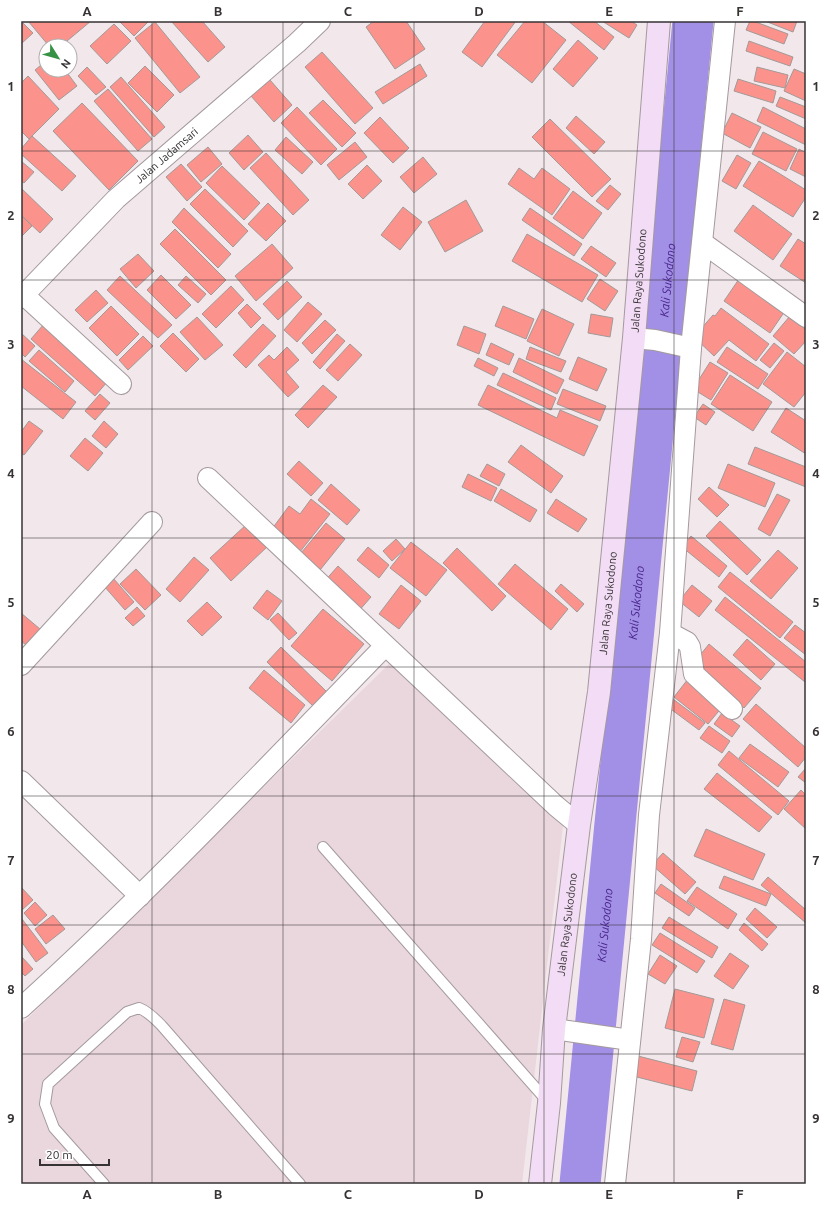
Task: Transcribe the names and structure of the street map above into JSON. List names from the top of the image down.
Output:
{
  "streets": {
    "main road": ["Jalan Raya Sukodono"],
    "street": ["Jalan Jadamsari"]
  },
  "water": ["Kali Sukodono"],
  "scale_bar": "20 m",
  "north": "bottom right",
  "grid": {
    "columns": [
      "A",
      "B",
      "C",
      "D",
      "E",
      "F"
    ],
    "rows": [
      "1",
      "2",
      "3",
      "4",
      "5",
      "6",
      "7",
      "8",
      "9"
    ]
  }
}
